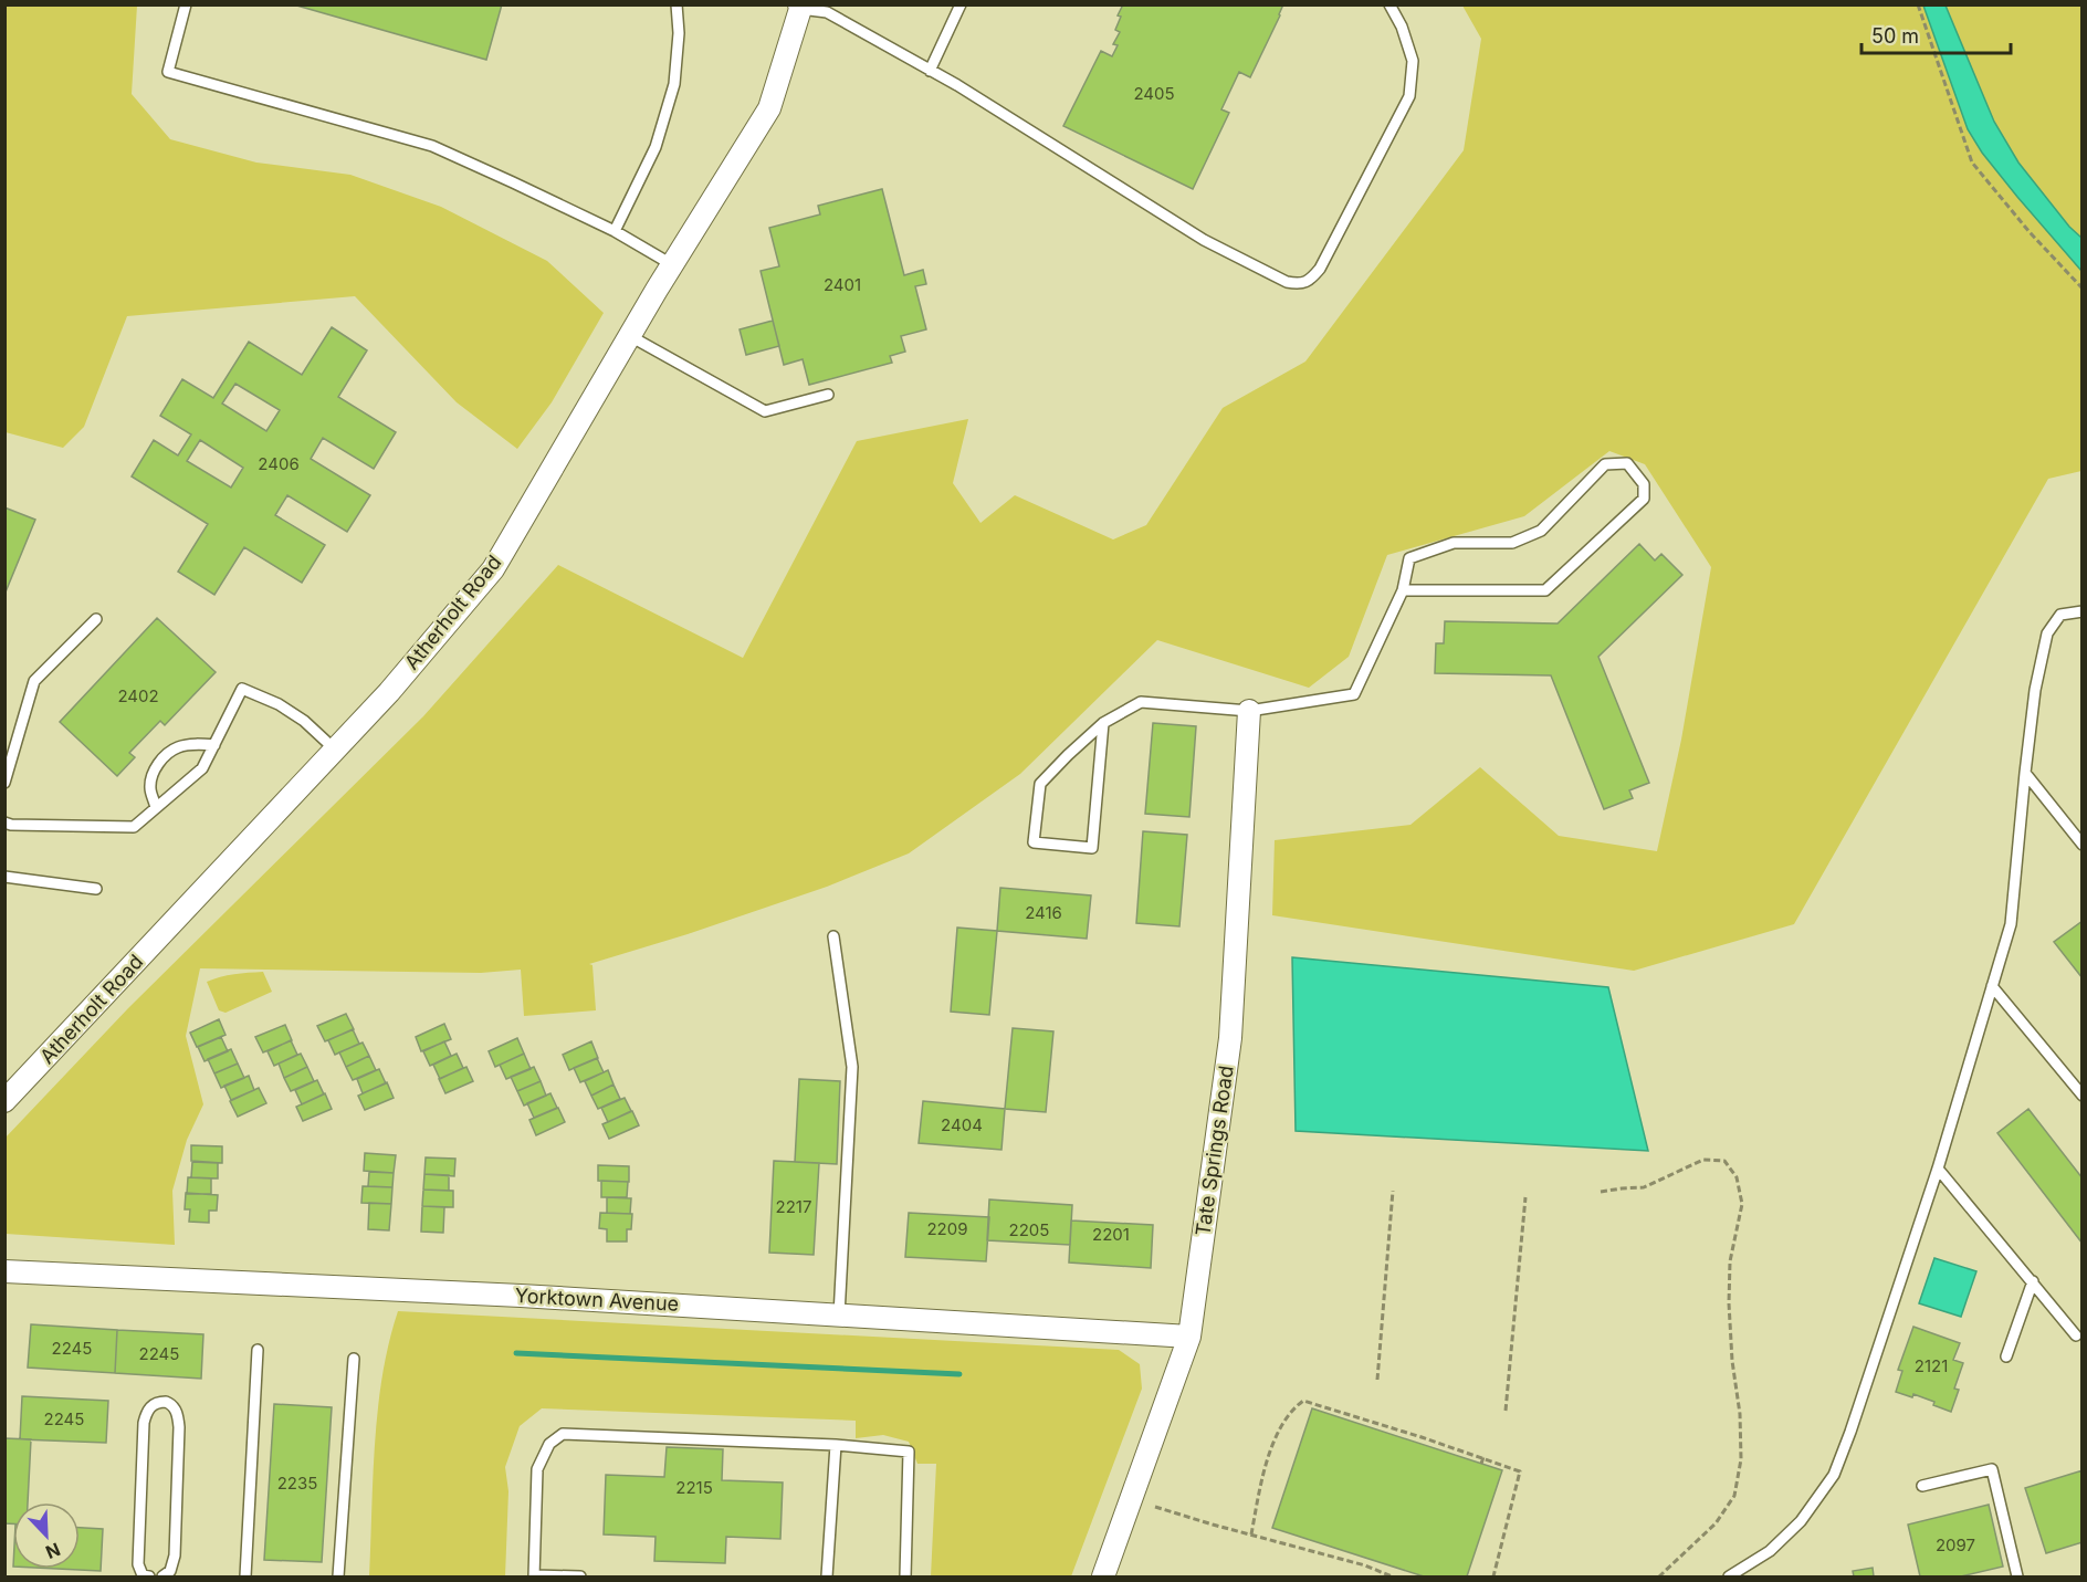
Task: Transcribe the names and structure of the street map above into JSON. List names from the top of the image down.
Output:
{
  "streets": {
    "street": ["Atherholt Road", "Tate Springs Road", "Yorktown Avenue"]
  },
  "crossings": [
    ["Tate Springs Road", "Yorktown Avenue"]
  ],
  "house_numbers": [
    "2405",
    "2401",
    "2406",
    "2402",
    "2416",
    "2404",
    "2217",
    "2209",
    "2205",
    "2201",
    "2245",
    "2245",
    "2121",
    "2245",
    "2235",
    "2215",
    "2097"
  ],
  "scale_bar": "50 m",
  "north": "bottom right"
}
